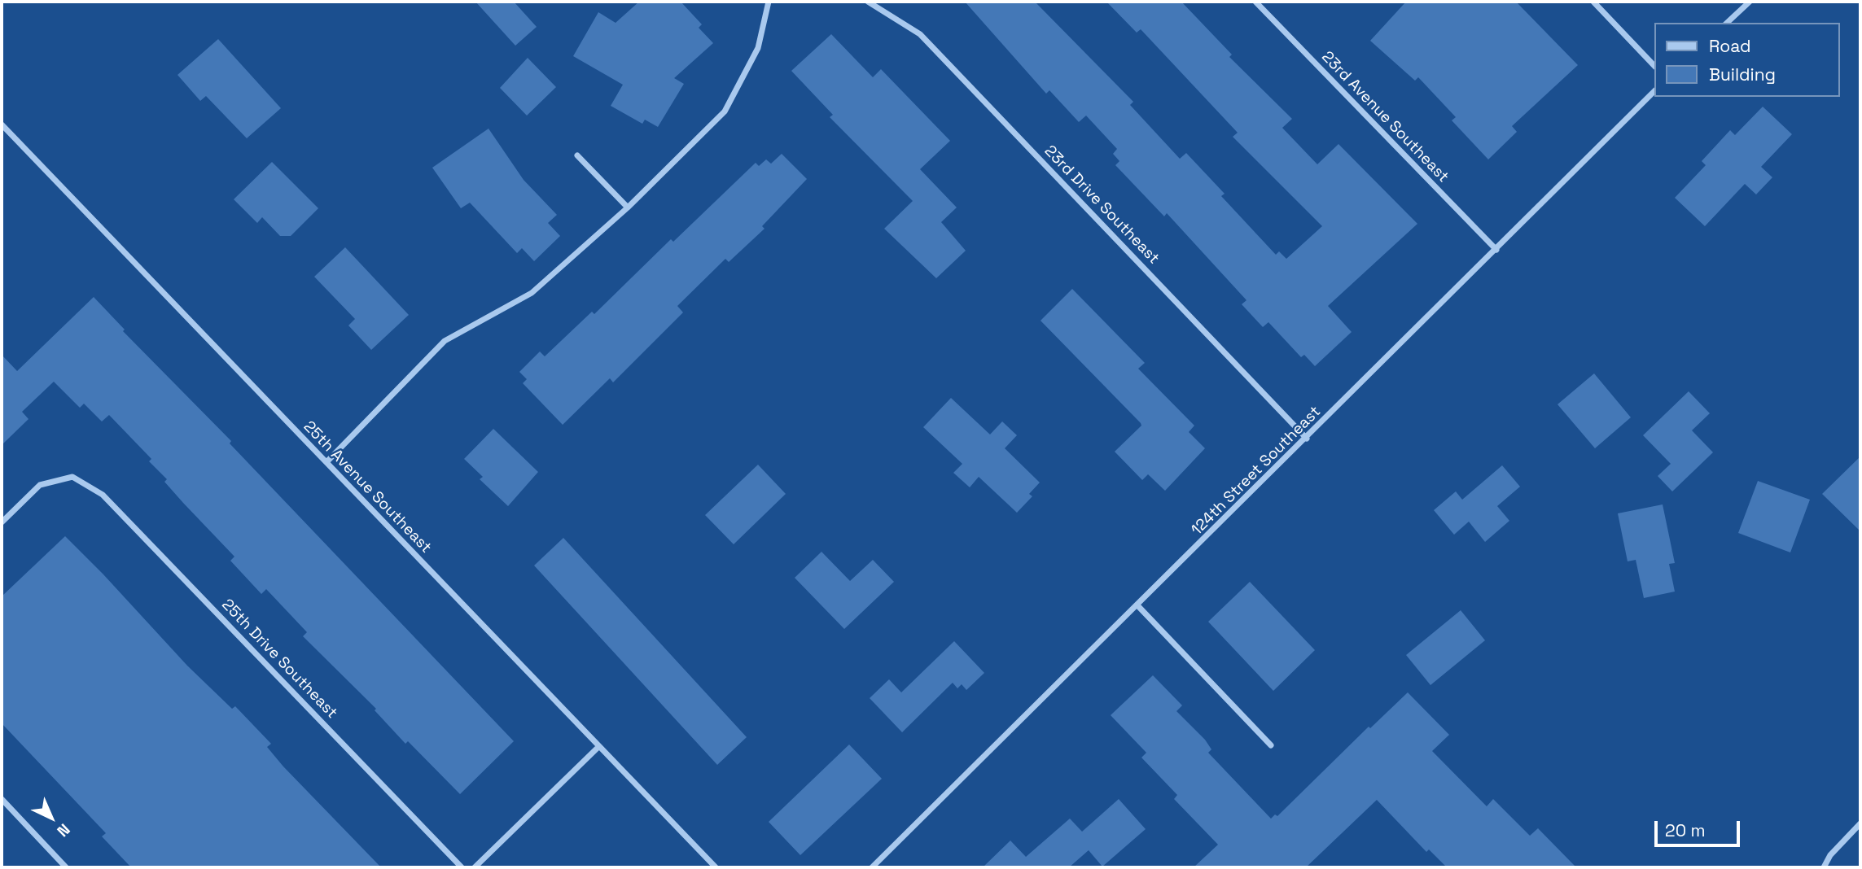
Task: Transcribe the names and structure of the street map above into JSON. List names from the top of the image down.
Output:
{
  "streets": {
    "street": [
      "23rd Avenue Southeast",
      "23rd Drive Southeast",
      "124th Street Southeast",
      "25th Avenue Southeast",
      "25th Drive Southeast"
    ]
  },
  "crossings": [
    ["23rd Avenue Southeast", "124th Street Southeast"],
    ["23rd Drive Southeast", "124th Street Southeast"]
  ],
  "legend": ["Road", "Building"],
  "scale_bar": "20 m",
  "north": "bottom right"
}
